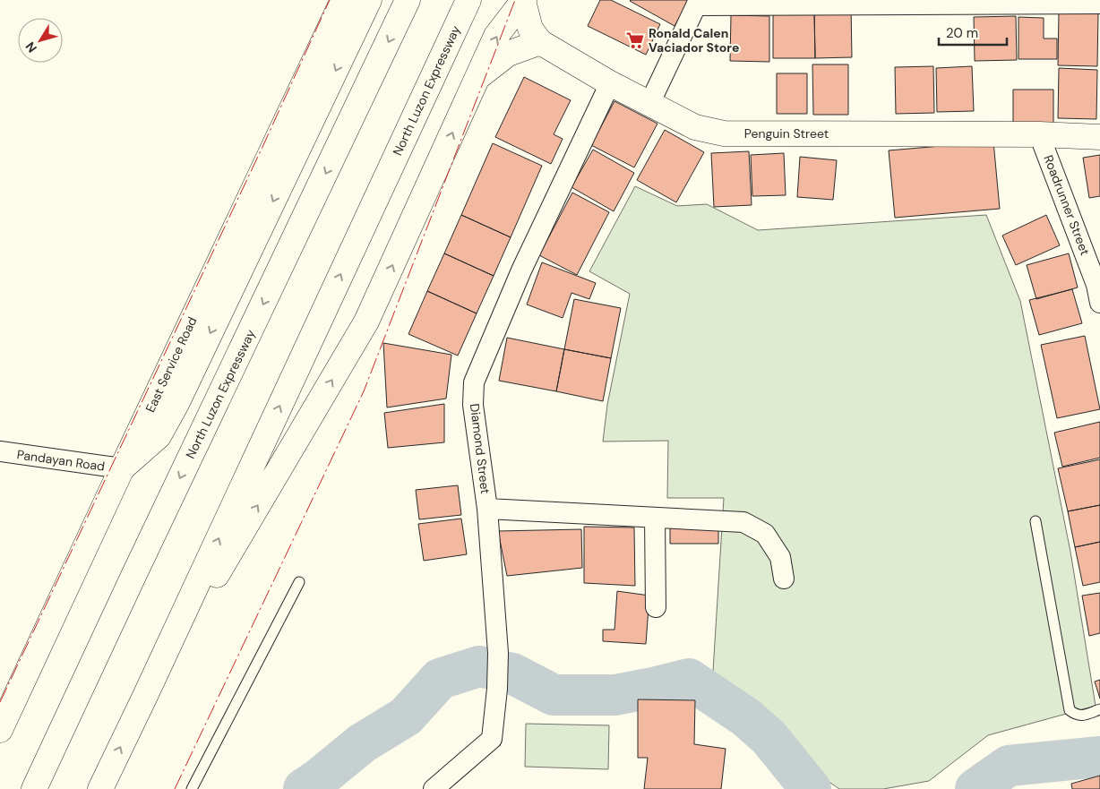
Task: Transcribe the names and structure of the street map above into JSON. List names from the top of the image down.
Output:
{
  "streets": {
    "main road": ["North Luzon Expressway", "Penguin Street", "East Service Road"],
    "street": ["Roadrunner Street", "Diamond Street", "Pandayan Road"]
  },
  "crossings": [
    ["Penguin Street", "Roadrunner Street"],
    ["Penguin Street", "Diamond Street"],
    ["East Service Road", "Pandayan Road"]
  ],
  "places": {
    "supermarket": ["Ronald Calen Vaciador Store"]
  },
  "scale_bar": "20 m",
  "north": "bottom left"
}
